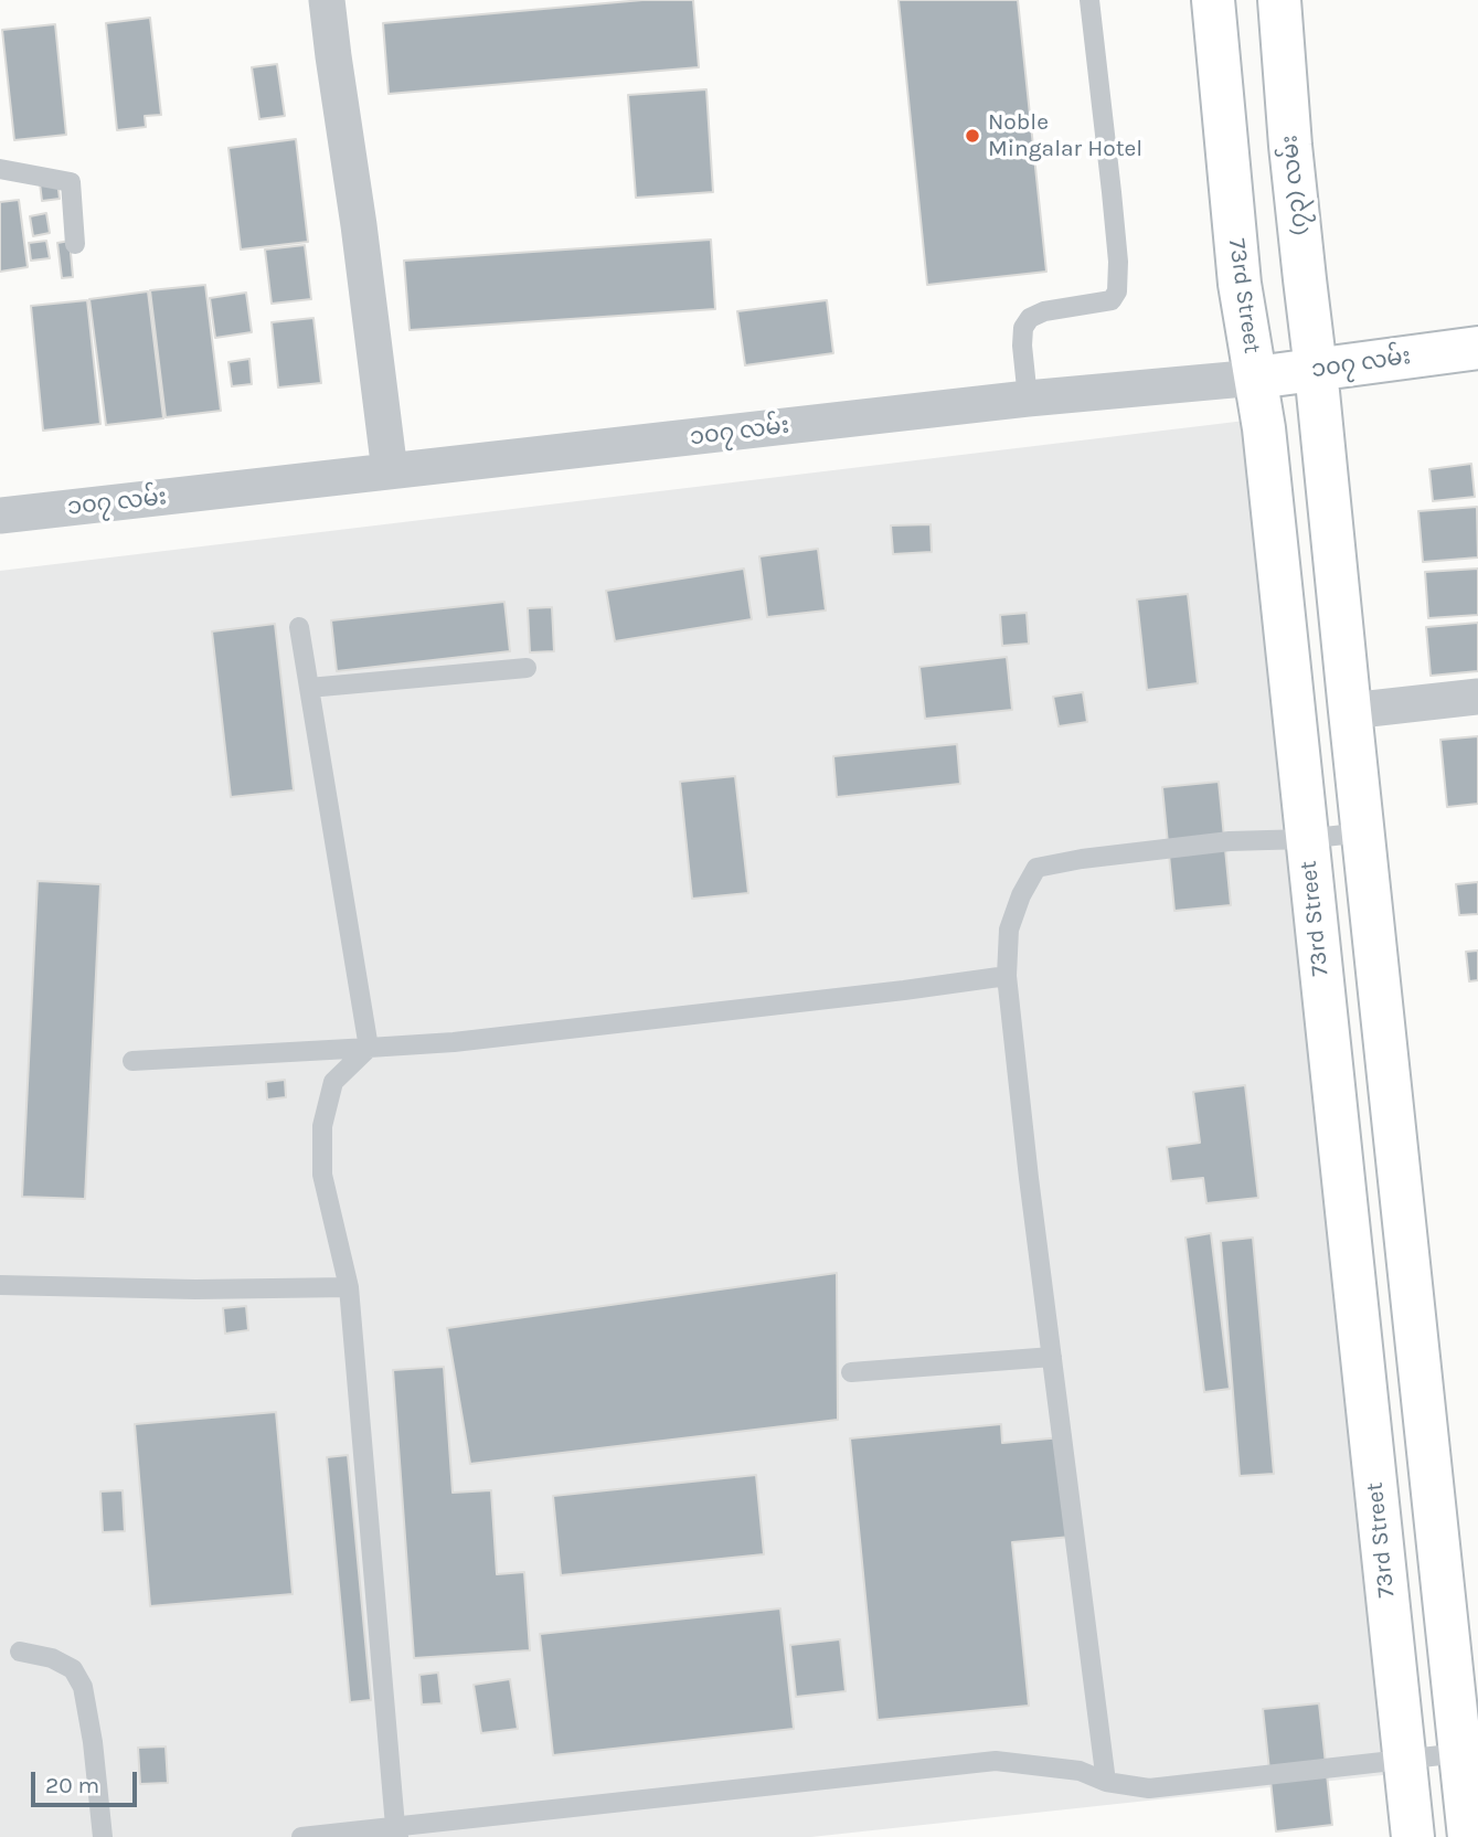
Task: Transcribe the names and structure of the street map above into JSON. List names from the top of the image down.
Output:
{
  "streets": {
    "main road": ["(၇၃) လမ်း", "73rd Street", "၁၀၇ လမ်း"]
  },
  "crossings": [
    ["(၇၃) လမ်း", "၁၀၇ လမ်း"],
    ["73rd Street", "၁၀၇ လမ်း"]
  ],
  "places": ["Noble Mingalar Hotel"],
  "scale_bar": "20 m"
}
